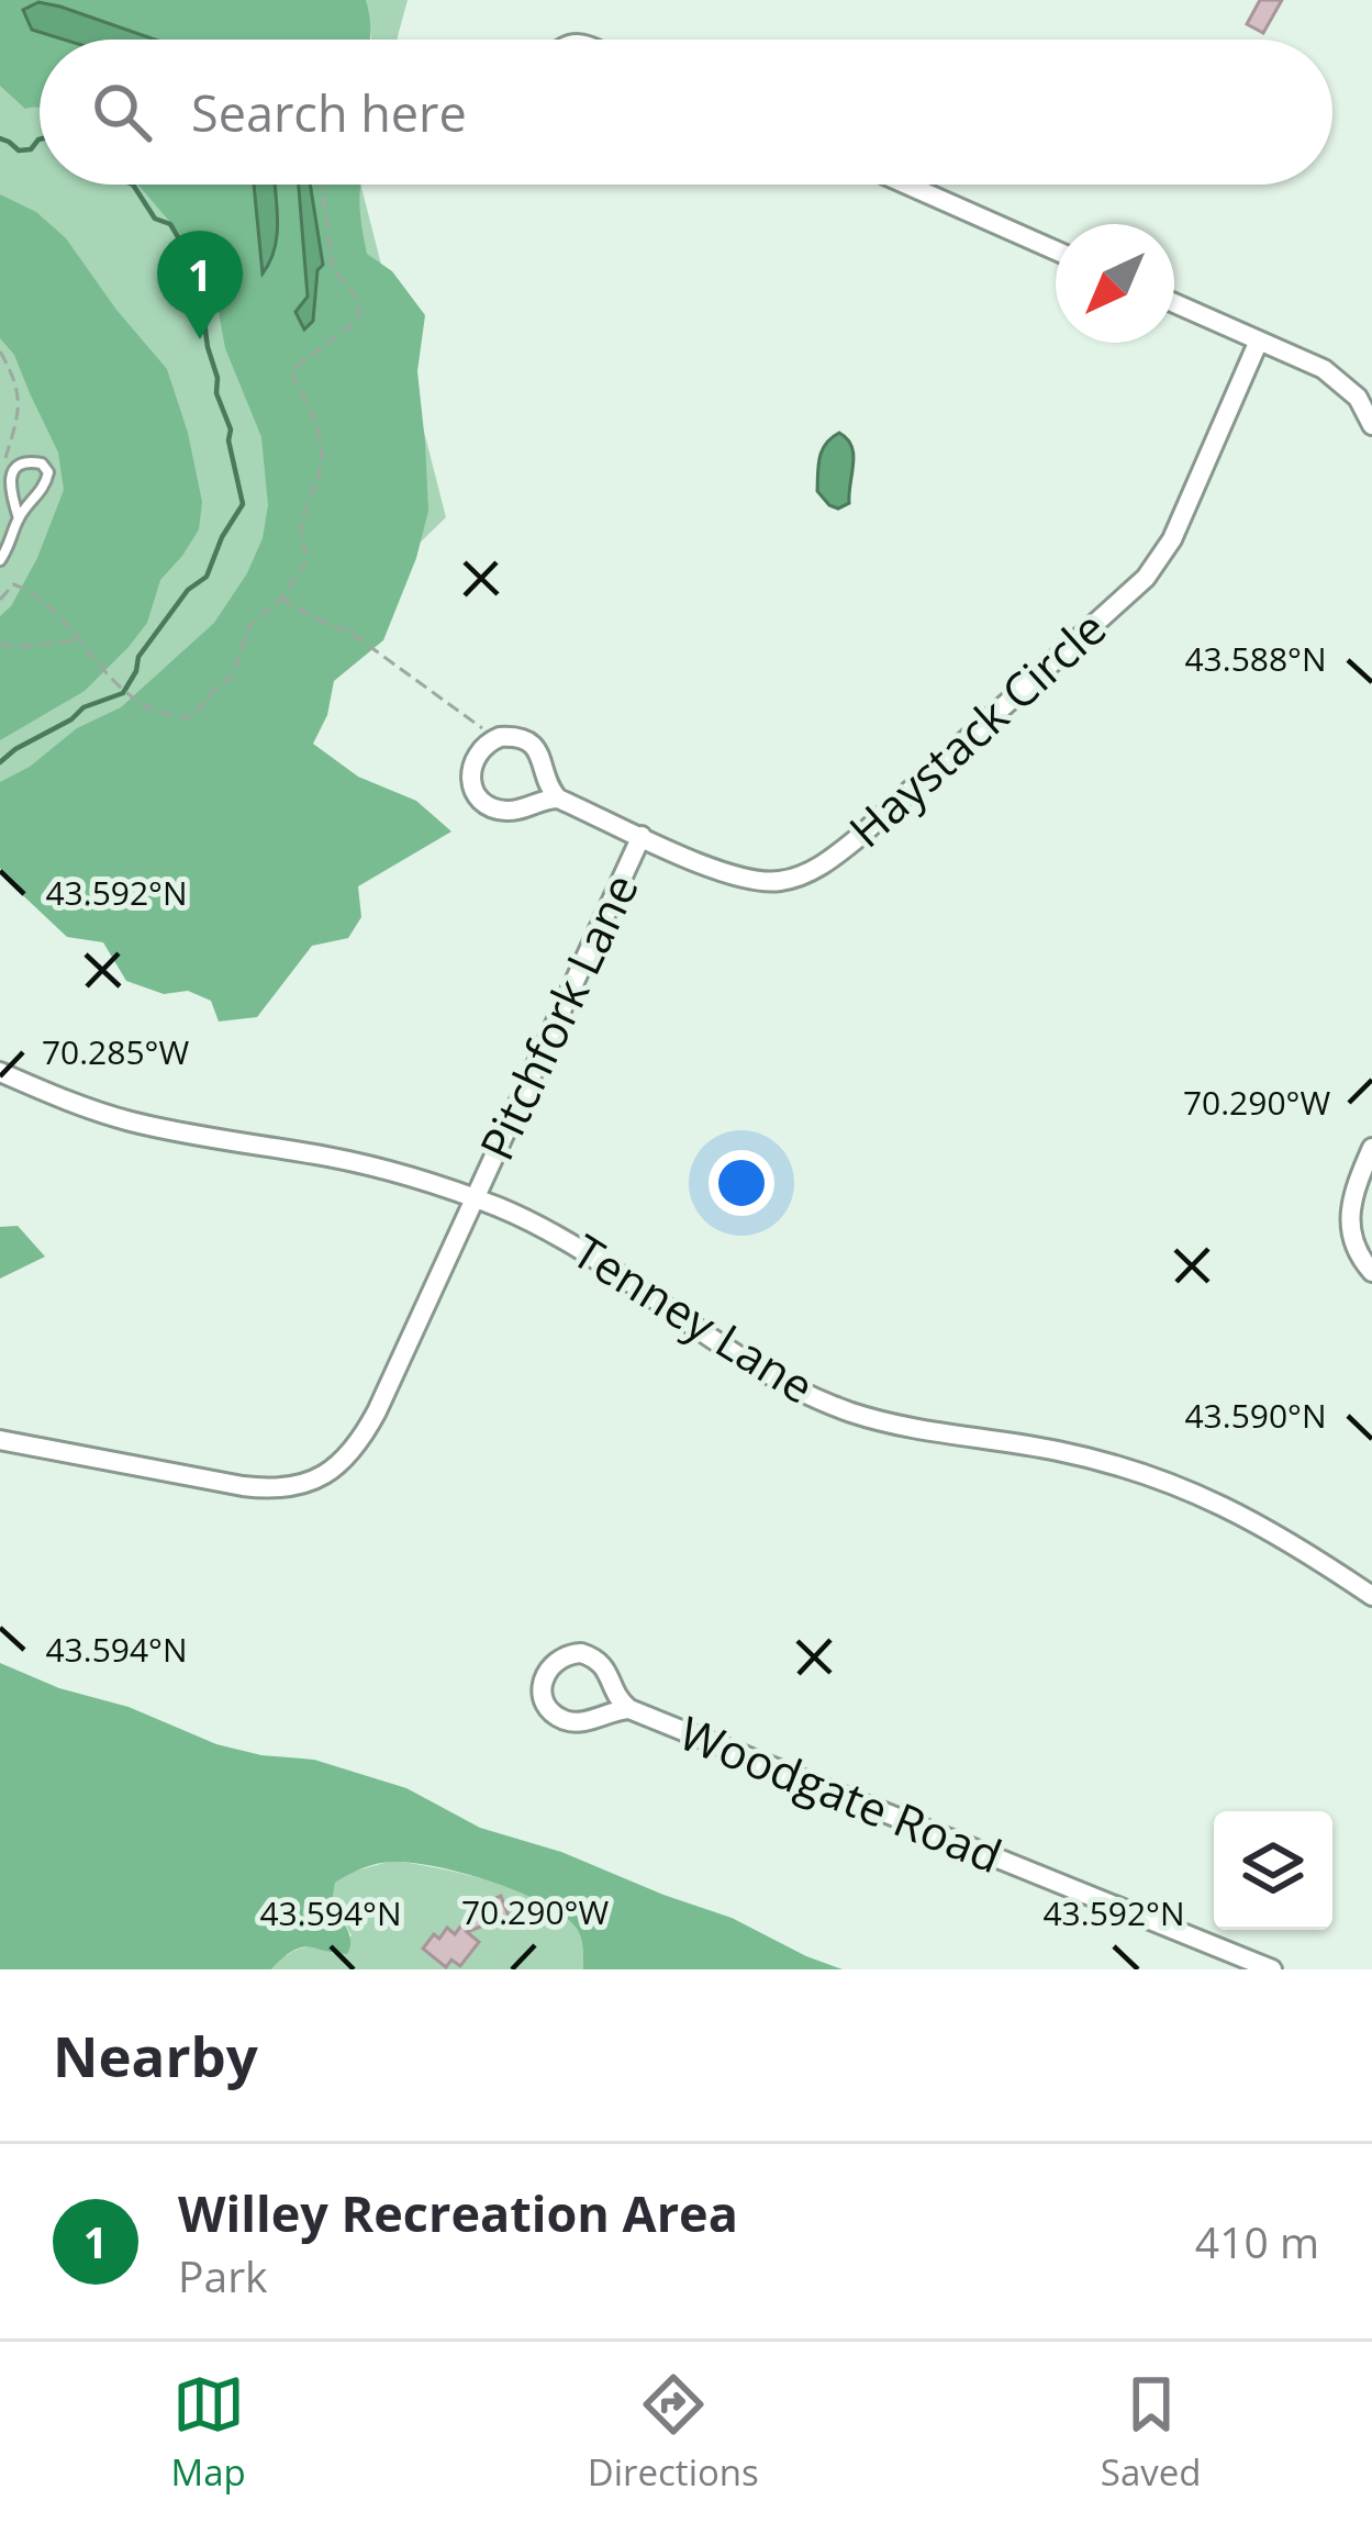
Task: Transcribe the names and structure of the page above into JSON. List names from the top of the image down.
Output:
{
  "streets": {
    "street": [
      "Haystack Circle",
      "Pitchfork Lane",
      "Tenney Lane",
      "Woodgate Road"
    ]
  },
  "crossings": [
    ["Haystack Circle", "Pitchfork Lane"],
    ["Pitchfork Lane", "Tenney Lane"]
  ],
  "north": "bottom left",
  "page": {
    "search": "Search here",
    "pins": "1",
    "heading": "Nearby",
    "list": [
      {
        "mark": "1",
        "name": "Willey Recreation Area",
        "note": "Park",
        "value": "410 m"
      }
    ],
    "nav": ["Map", "Directions", "Saved"]
  },
  "coordinates": [
    "43.588°N",
    "43.592°N",
    "70.285°W",
    "70.290°W",
    "43.590°N",
    "43.594°N"
  ]
}
